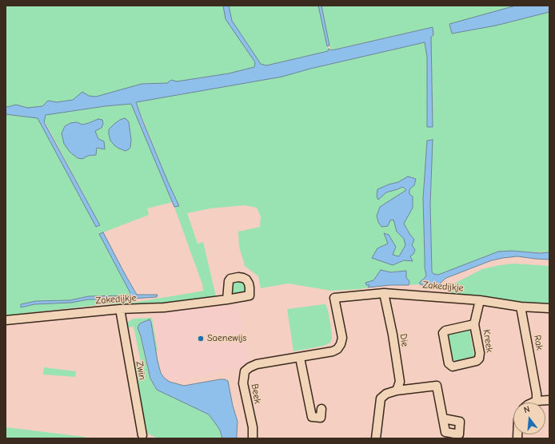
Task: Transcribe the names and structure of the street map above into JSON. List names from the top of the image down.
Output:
{
  "streets": {
    "street": [
      "Zakedijkje",
      "Die",
      "Kreek",
      "Rak",
      "Zwin",
      "Beek"
    ]
  },
  "crossings": [
    ["Zakedijkje", "Die"],
    ["Zakedijkje", "Kreek"],
    ["Zakedijkje", "Rak"],
    ["Zakedijkje", "Zwin"],
    ["Zakedijkje", "Beek"]
  ],
  "places": ["Saenewijs"],
  "north": "top"
}
